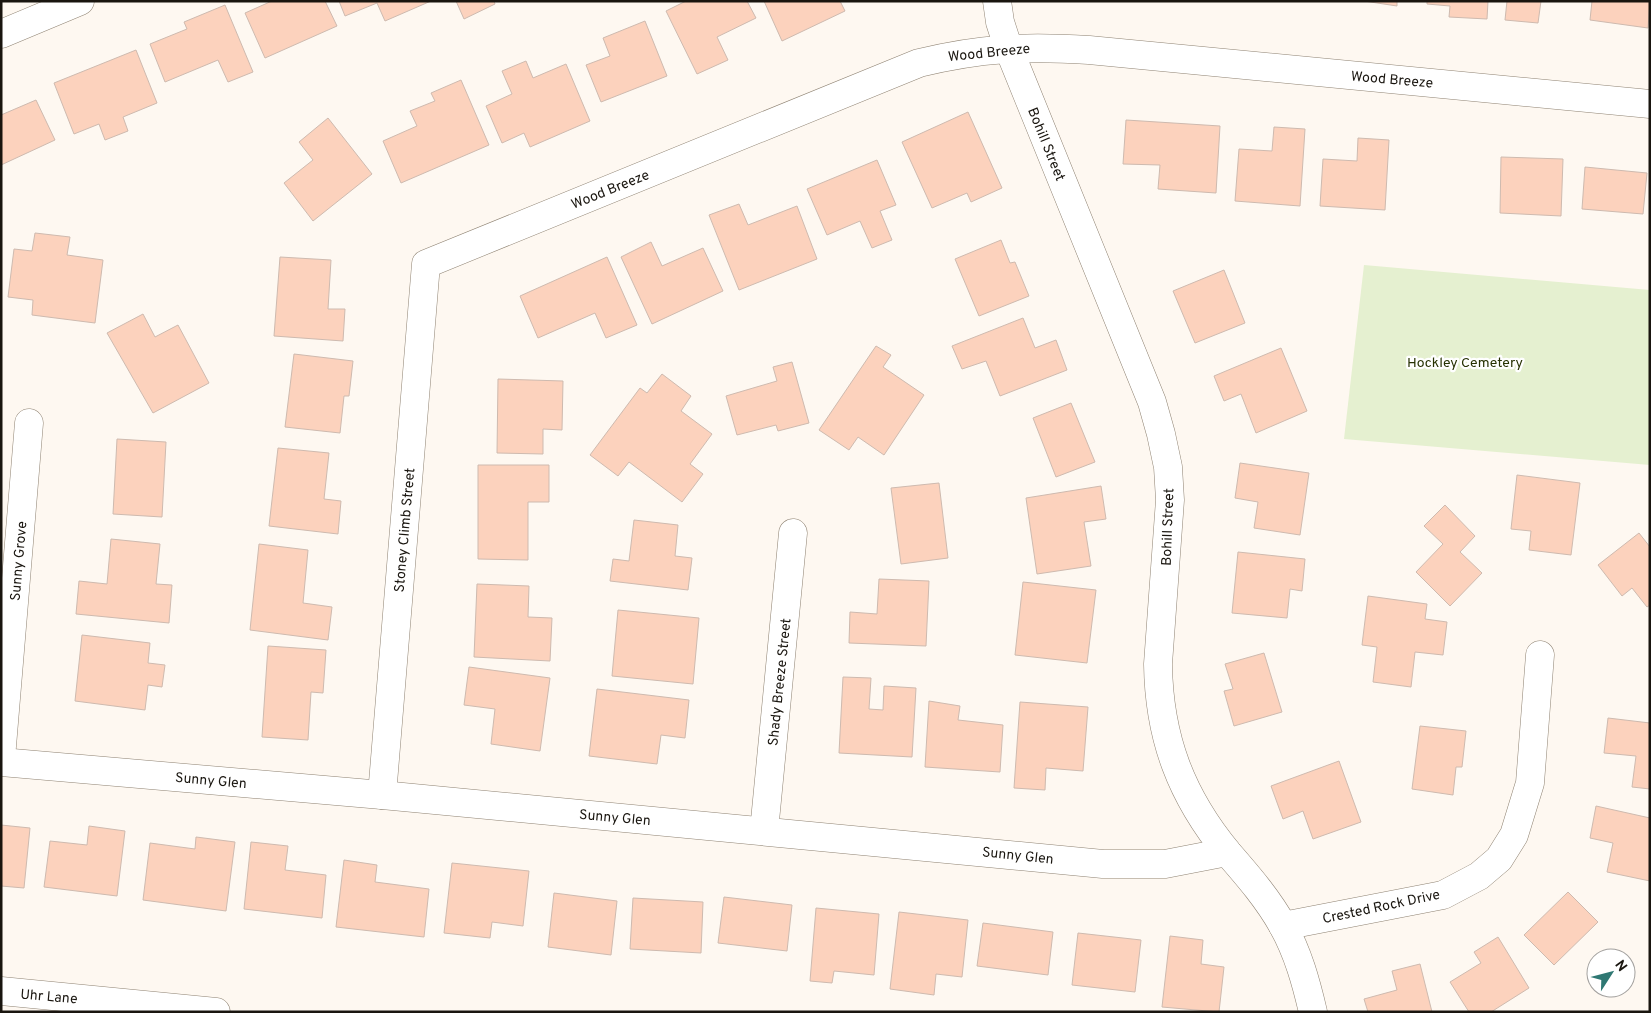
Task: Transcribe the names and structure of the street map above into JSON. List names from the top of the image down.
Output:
{
  "streets": {
    "street": [
      "Wood Breeze",
      "Bohill Street",
      "Stoney Climb Street",
      "Sunny Grove",
      "Shady Breeze Street",
      "Sunny Glen",
      "Crested Rock Drive",
      "Uhr Lane"
    ]
  },
  "crossings": [
    ["Wood Breeze", "Bohill Street"],
    ["Wood Breeze", "Stoney Climb Street"],
    ["Bohill Street", "Sunny Glen"],
    ["Bohill Street", "Crested Rock Drive"],
    ["Stoney Climb Street", "Sunny Glen"],
    ["Sunny Grove", "Sunny Glen"],
    ["Shady Breeze Street", "Sunny Glen"]
  ],
  "parks": ["Hockley Cemetery"],
  "north": "top right"
}
